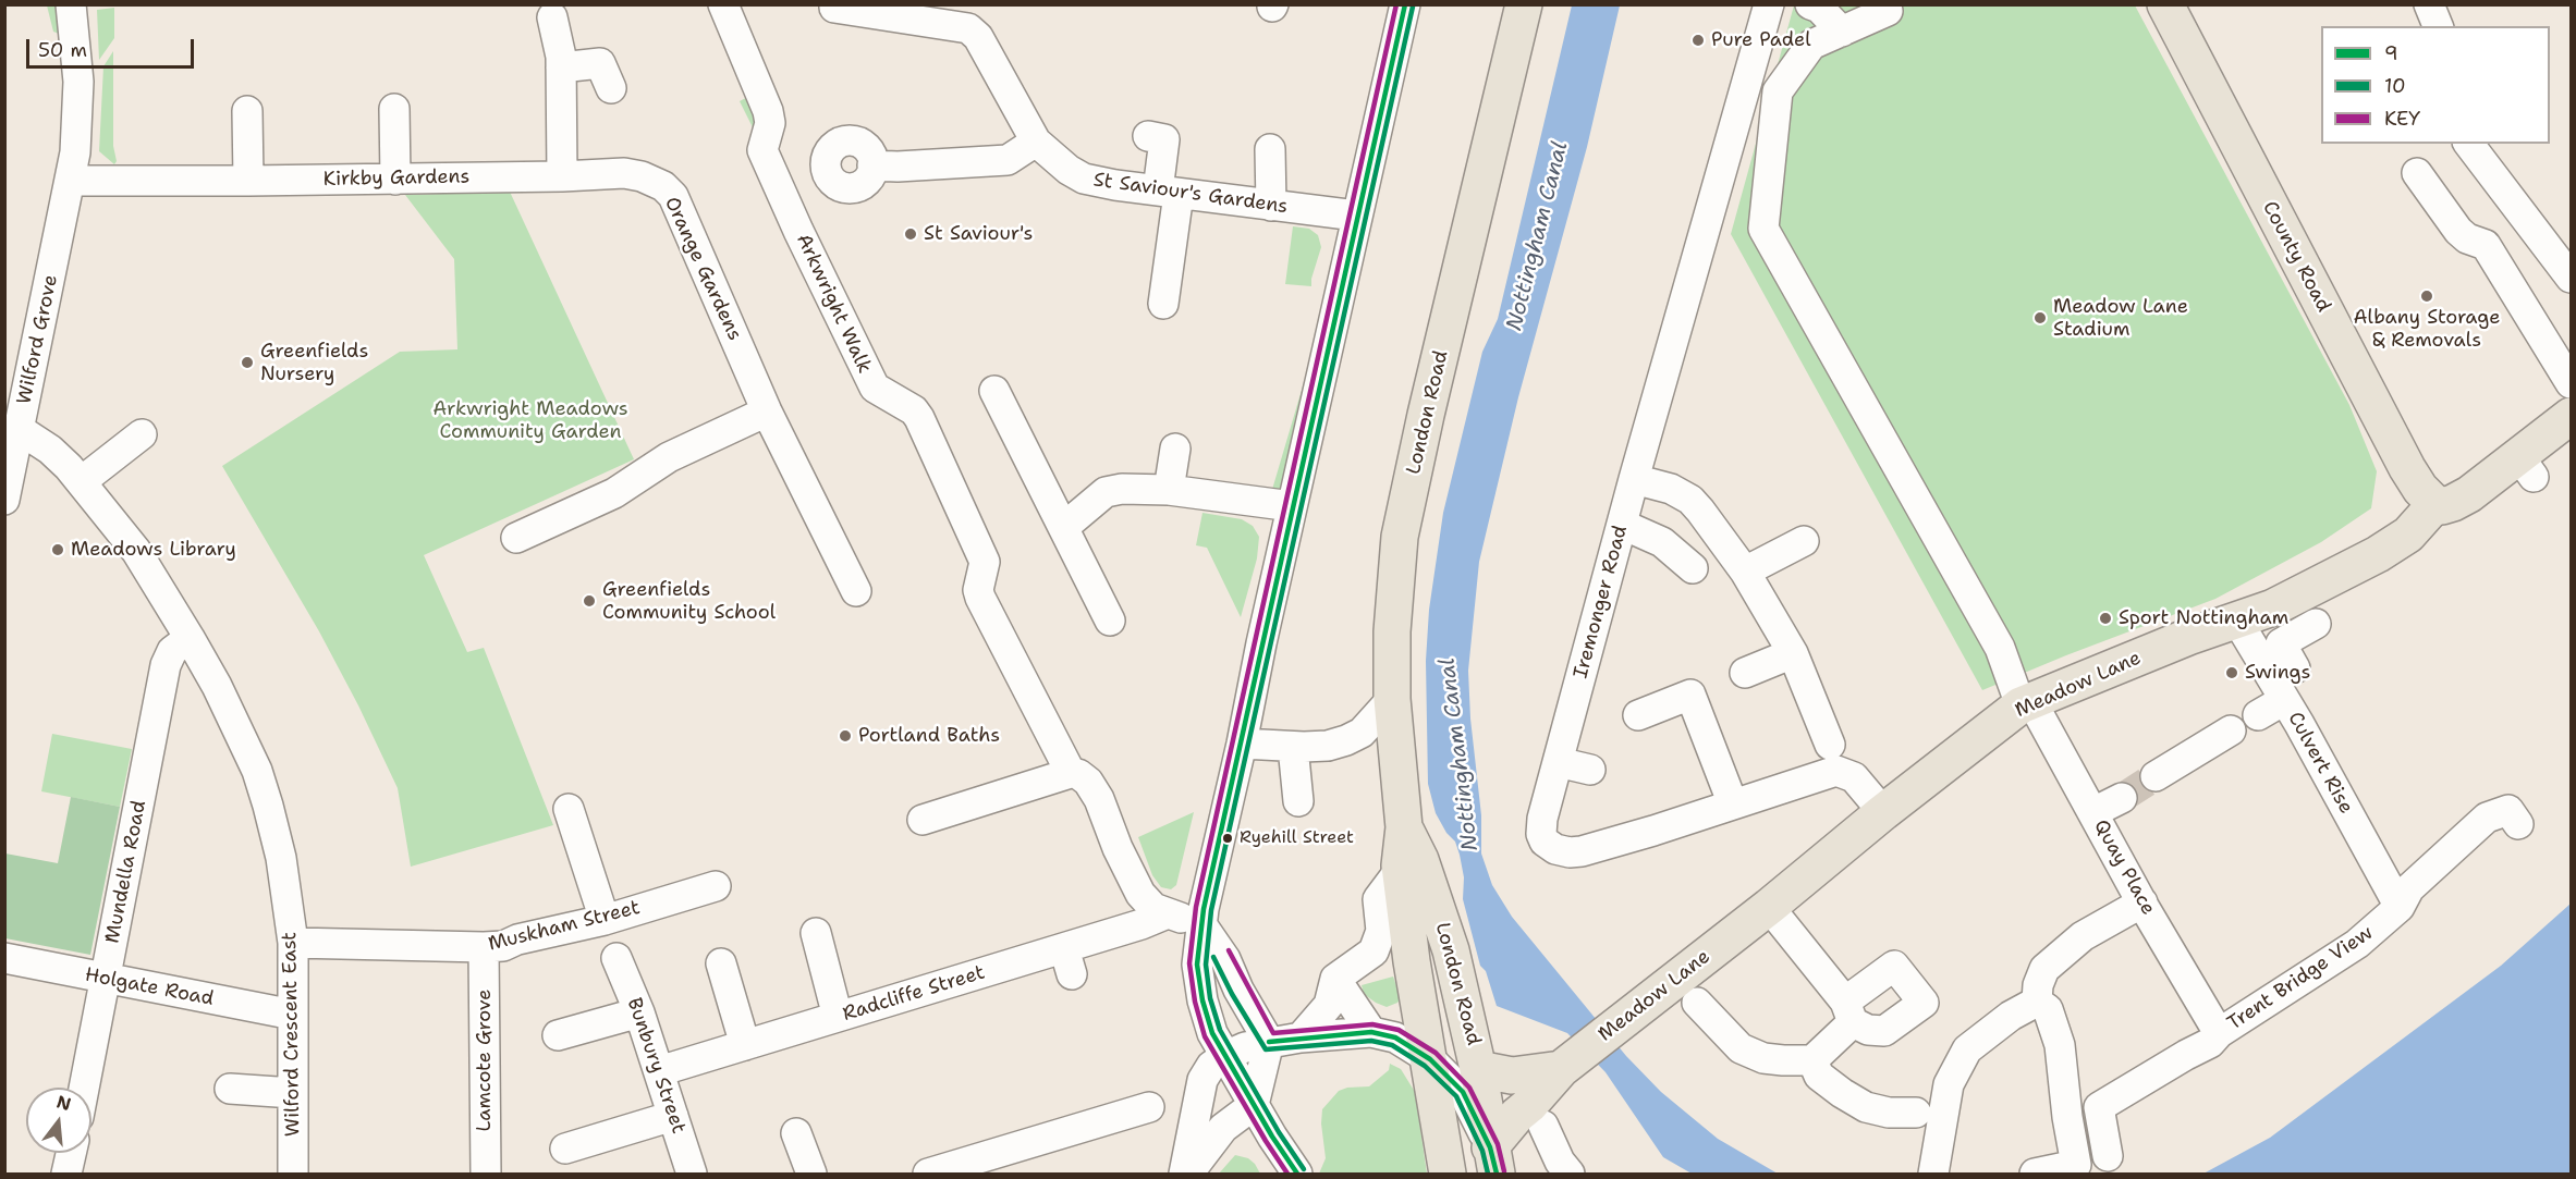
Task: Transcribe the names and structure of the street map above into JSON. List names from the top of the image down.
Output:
{
  "streets": {
    "main road": ["County Road", "London Road", "Meadow Lane"],
    "street": [
      "Kirkby Gardens",
      "St Saviour's Gardens",
      "Orange Gardens",
      "Arkwright Walk",
      "Wilford Grove",
      "Iremonger Road",
      "Culvert Rise",
      "Quay Place",
      "Mundella Road",
      "Muskham Street",
      "Trent Bridge View",
      "Holgate Road",
      "Radcliffe Street",
      "Wilford Crescent East",
      "Lamcote Grove",
      "Bunbury Street"
    ]
  },
  "crossings": [
    ["Kirkby Gardens", "Orange Gardens"],
    ["Kirkby Gardens", "Wilford Grove"],
    ["County Road", "Meadow Lane"],
    ["Arkwright Walk", "Radcliffe Street"],
    ["Wilford Grove", "Wilford Crescent East"],
    ["London Road", "Meadow Lane"],
    ["Iremonger Road", "Meadow Lane"],
    ["Meadow Lane", "Culvert Rise"],
    ["Meadow Lane", "Quay Place"],
    ["Culvert Rise", "Trent Bridge View"],
    ["Quay Place", "Trent Bridge View"],
    ["Mundella Road", "Holgate Road"],
    ["Mundella Road", "Wilford Crescent East"],
    ["Muskham Street", "Wilford Crescent East"],
    ["Muskham Street", "Lamcote Grove"],
    ["Holgate Road", "Wilford Crescent East"],
    ["Radcliffe Street", "Bunbury Street"]
  ],
  "water": ["Nottingham Canal"],
  "parks": ["Arkwright Meadows Community Garden"],
  "places": [
    "Pure Padel",
    "St Saviour's",
    "Albany Storage & Removals",
    "Meadow Lane Stadium",
    "Greenfields Nursery",
    "Meadows Library",
    "Greenfields Community School",
    "Sport Nottingham",
    "Swings",
    "Portland Baths",
    "Ryehill Street"
  ],
  "lines": ["transit line 9", "transit line KEY", "transit line 10"],
  "legend": ["9", "10", "KEY"],
  "scale_bar": "50 m",
  "north": "top"
}
